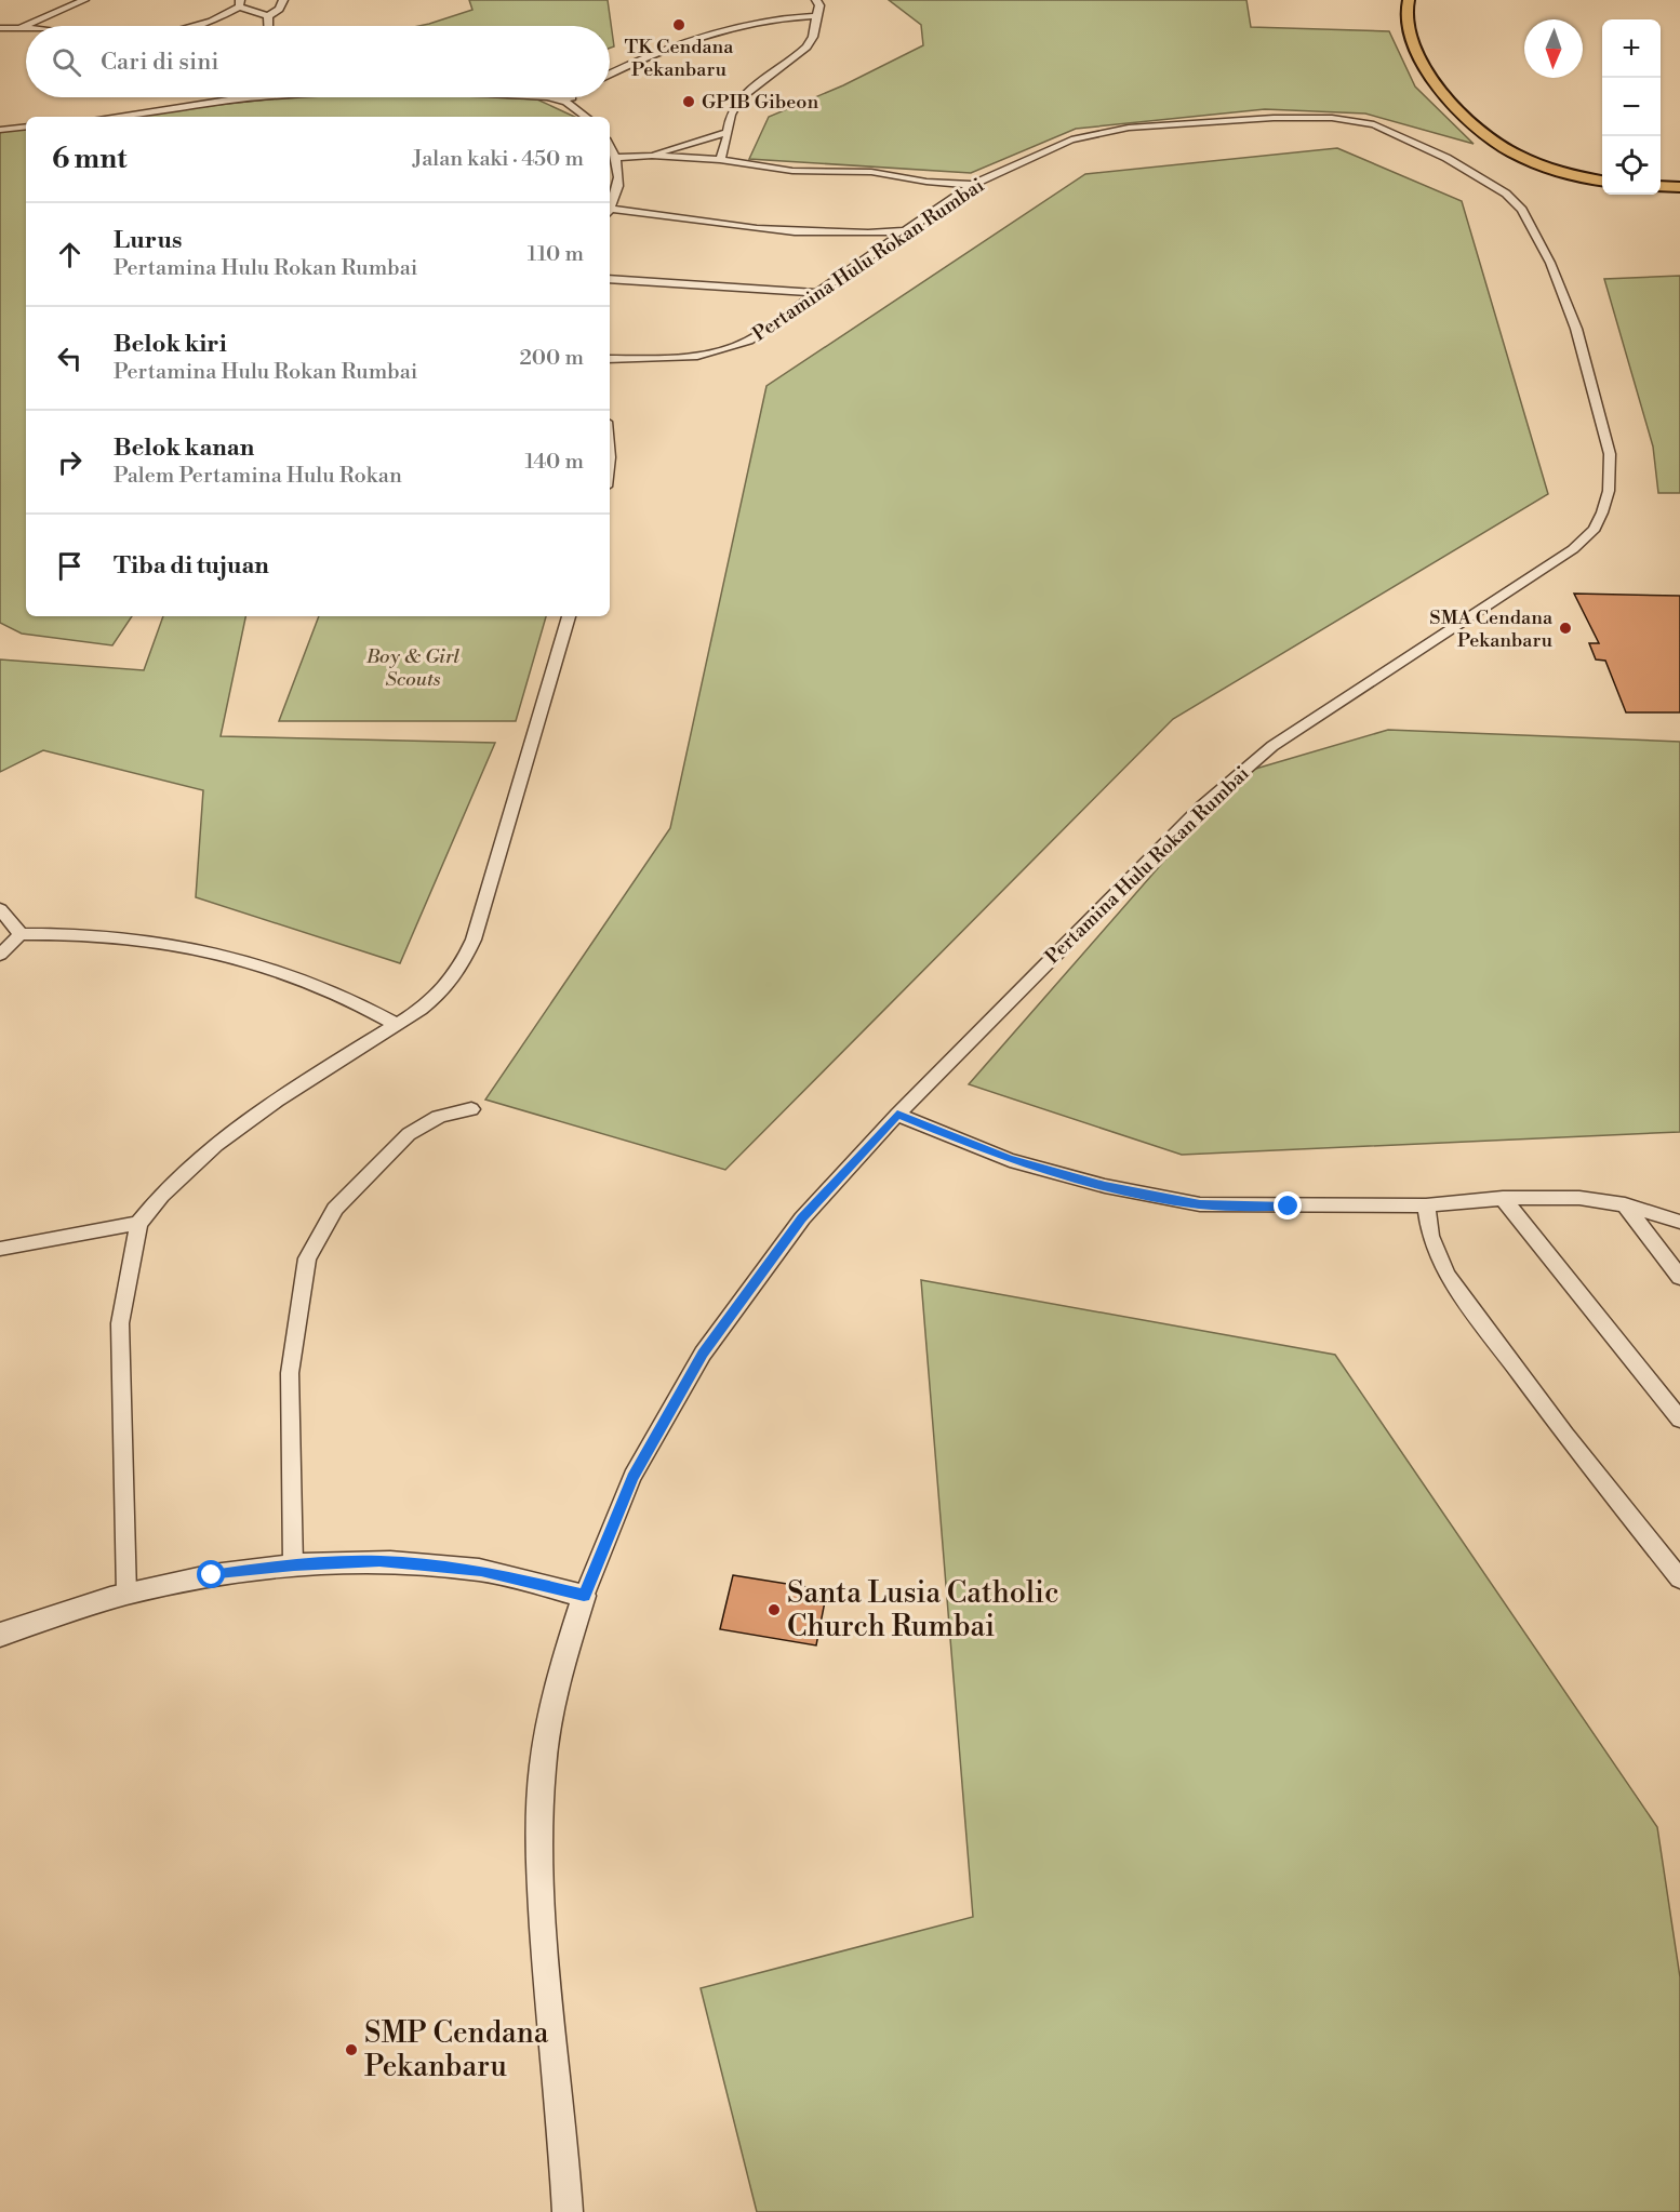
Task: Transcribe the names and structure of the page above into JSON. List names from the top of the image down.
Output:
{
  "streets": {
    "street": ["Pertamina Hulu Rokan Rumbai"]
  },
  "parks": ["Boy & Girl Scouts"],
  "places": [
    "TK Cendana Pekanbaru",
    "GPIB Gibeon",
    "SMA Cendana Pekanbaru",
    "Santa Lusia Catholic Church Rumbai",
    "SMP Cendana Pekanbaru"
  ],
  "north": "bottom",
  "page": {
    "map_buttons": ["+", "−"],
    "search": "Cari di sini",
    "heading": ["6 mnt", "Jalan kaki · 450 m"],
    "list": [
      ["Lurus", "Pertamina Hulu Rokan Rumbai", "110 m"],
      ["Belok kiri", "Pertamina Hulu Rokan Rumbai", "200 m"],
      ["Belok kanan", "Palem Pertamina Hulu Rokan", "140 m"],
      "Tiba di tujuan"
    ]
  }
}
